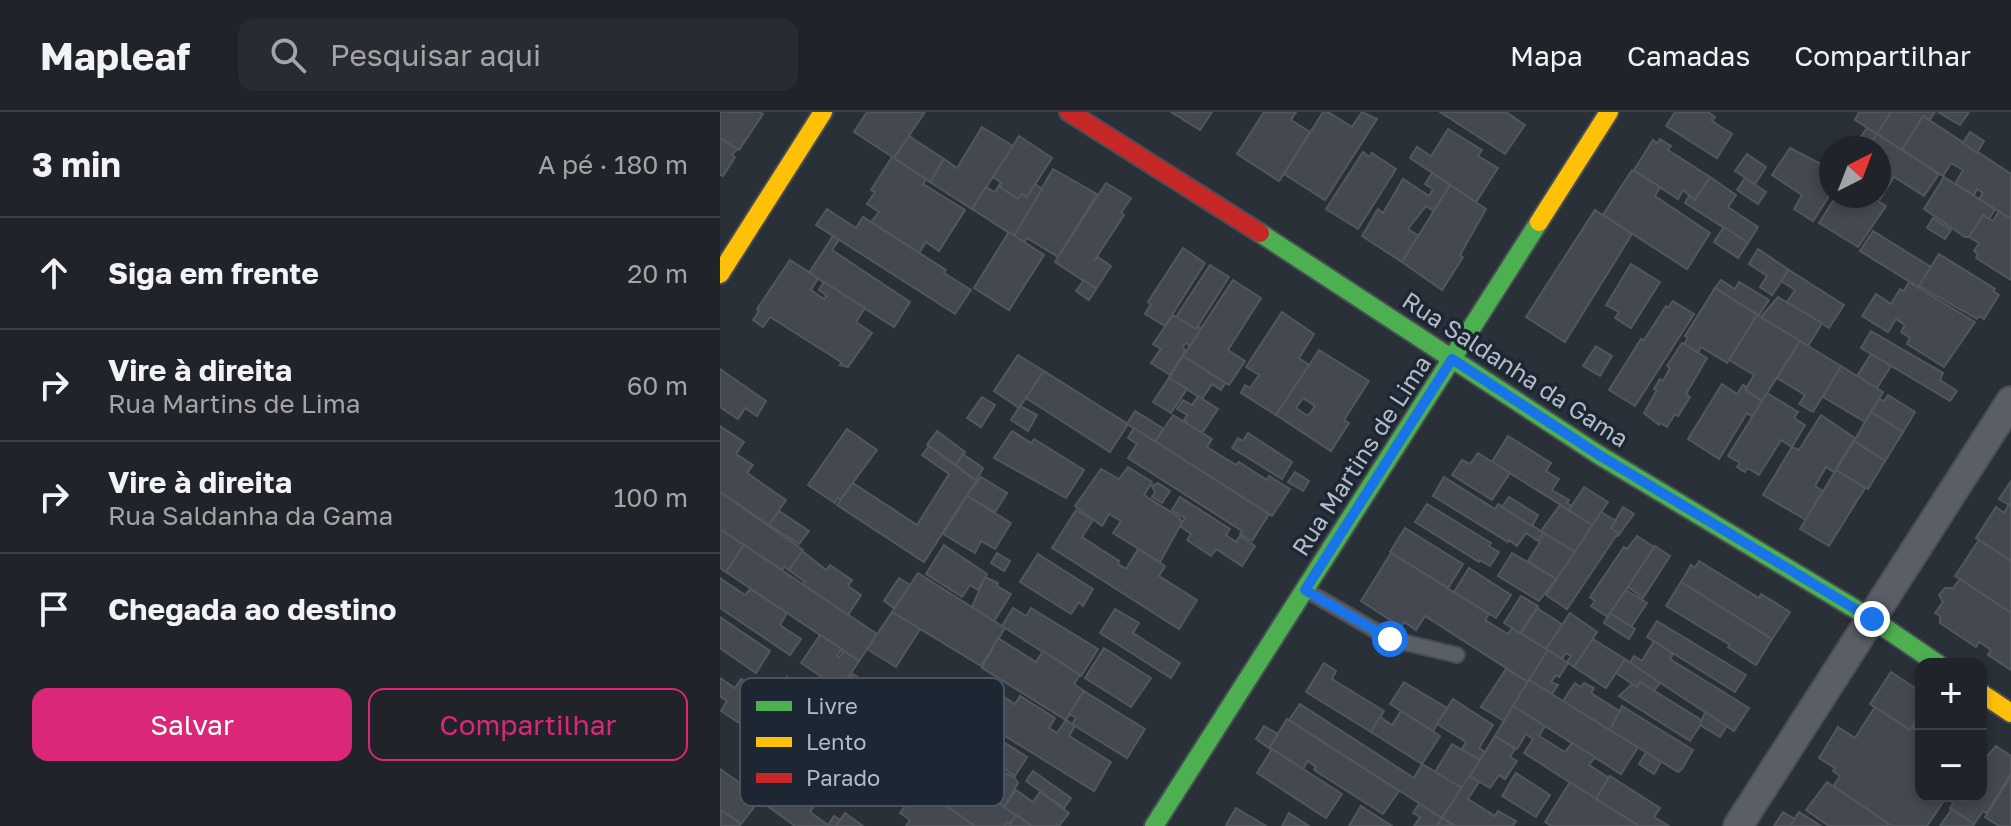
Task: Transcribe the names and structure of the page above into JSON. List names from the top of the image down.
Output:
{
  "streets": {
    "street": ["Rua Saldanha da Gama", "Rua Martins de Lima"]
  },
  "crossings": [
    ["Rua Saldanha da Gama", "Rua Martins de Lima"]
  ],
  "legend": ["Livre", "Lento", "Parado"],
  "north": "top right",
  "page": {
    "header": "Mapleaf",
    "search": "Pesquisar aqui",
    "nav": ["Mapa", "Camadas", "Compartilhar"],
    "heading": ["3 min", "A pé · 180 m"],
    "list": [
      ["Siga em frente", "20 m"],
      ["Vire à direita", "Rua Martins de Lima", "60 m"],
      ["Vire à direita", "Rua Saldanha da Gama", "100 m"],
      "Chegada ao destino"
    ],
    "map_buttons": ["+", "−"],
    "buttons": ["Salvar", "Compartilhar"]
  }
}
